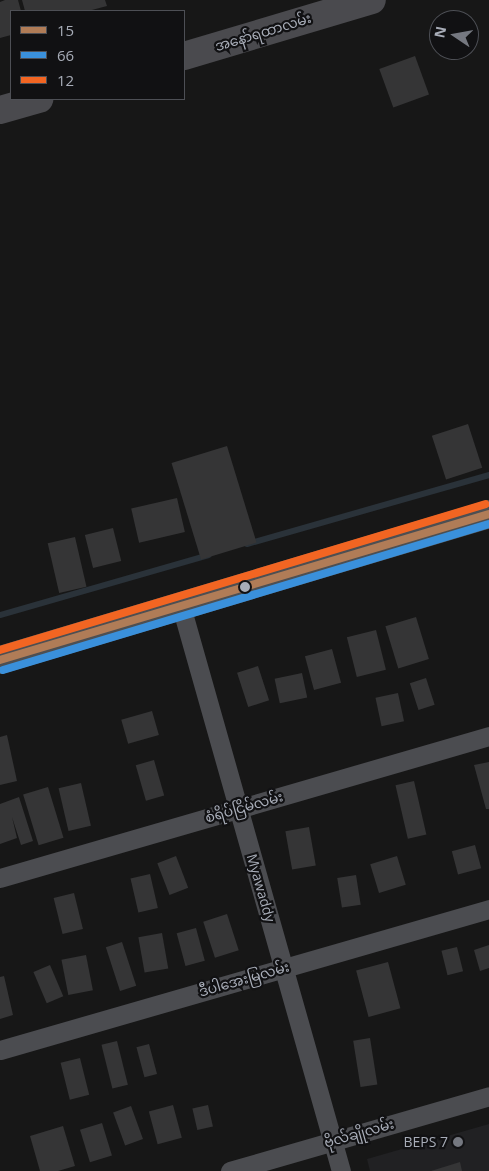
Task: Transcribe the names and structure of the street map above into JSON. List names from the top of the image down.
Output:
{
  "streets": {
    "main road": ["အနော်ရထာလမ်း"],
    "street": [
      "စံရိပ်ငြိမ်လမ်း",
      "Myawaddy",
      "ဒီပါအေးမြလမ်း",
      "ဗိုလ်ချိုလမ်း"
    ]
  },
  "crossings": [
    ["စံရိပ်ငြိမ်လမ်း", "Myawaddy"],
    ["Myawaddy", "ဒီပါအေးမြလမ်း"],
    ["Myawaddy", "ဗိုလ်ချိုလမ်း"]
  ],
  "places": ["BEPS 7"],
  "lines": ["transit line 12", "transit line 15", "transit line 66"],
  "legend": ["15", "66", "12"],
  "north": "left"
}
